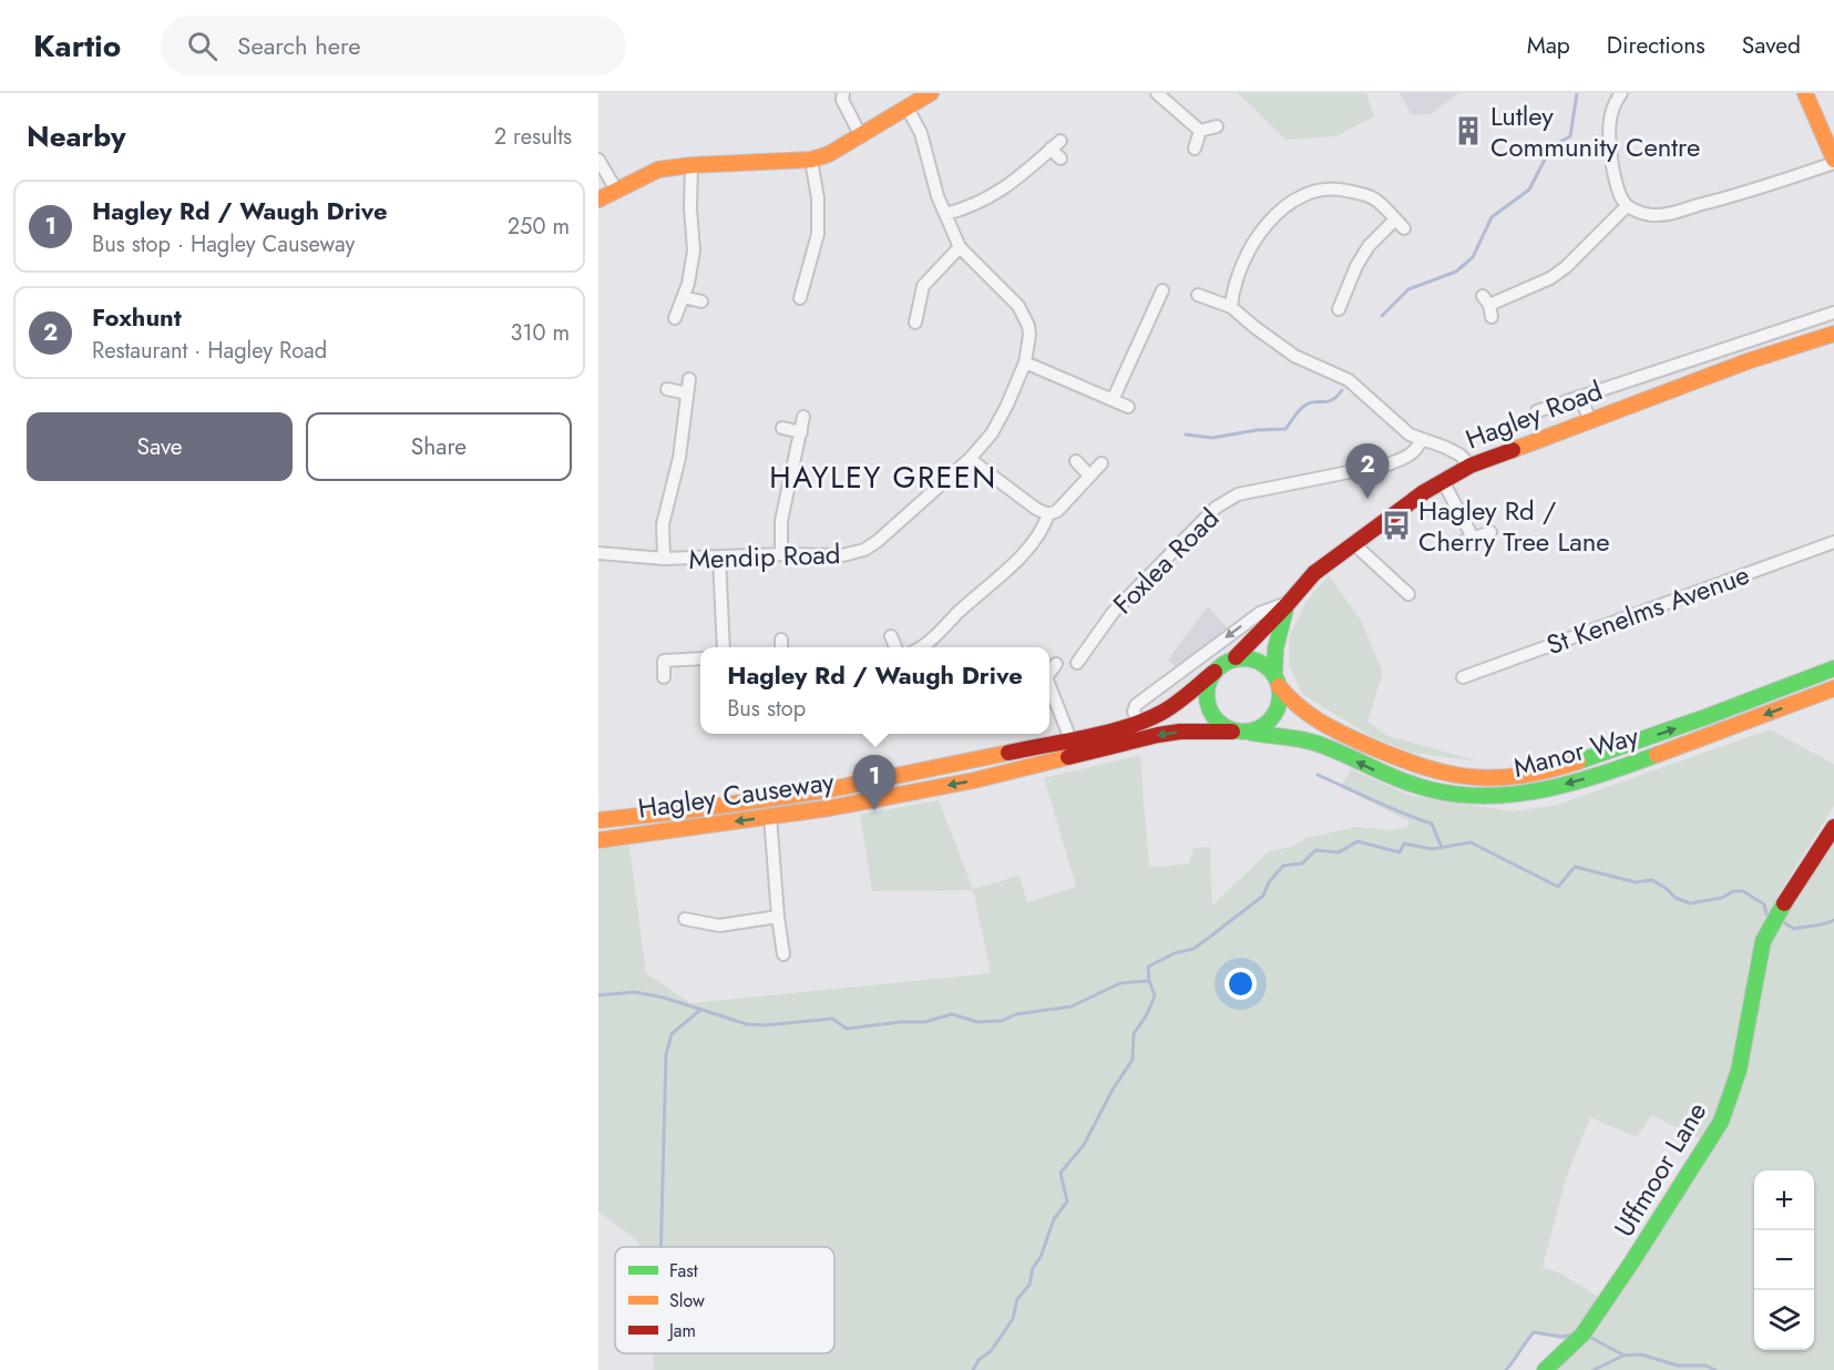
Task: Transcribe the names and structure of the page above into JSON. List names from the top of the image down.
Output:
{
  "streets": {
    "main road": [
      "Hagley Road",
      "Manor Way",
      "Hagley Causeway",
      "Uffmoor Lane"
    ],
    "street": ["Mendip Road", "Foxlea Road", "St Kenelms Avenue"]
  },
  "crossings": [
    ["Hagley Road", "Manor Way"],
    ["Hagley Road", "Hagley Causeway"],
    ["Manor Way", "Hagley Causeway"]
  ],
  "districts": ["HAYLEY GREEN"],
  "places": {
    "building": ["Lutley Community Centre"],
    "bus stop": ["Hagley Rd / Cherry Tree Lane"]
  },
  "legend": ["Fast", "Slow", "Jam"],
  "page": {
    "header": "Kartio",
    "search": "Search here",
    "nav": ["Map", "Directions", "Saved"],
    "heading": ["Nearby", "2 results"],
    "list": [
      {
        "mark": "1",
        "name": "Hagley Rd / Waugh Drive",
        "note": "Bus stop · Hagley Causeway",
        "value": "250 m"
      },
      {
        "mark": "2",
        "name": "Foxhunt",
        "note": "Restaurant · Hagley Road",
        "value": "310 m"
      }
    ],
    "buttons": ["Save", "Share"],
    "pins": ["2", "1"],
    "popup": ["Hagley Rd / Waugh Drive", "Bus stop"],
    "map_buttons": ["+", "−"]
  }
}
